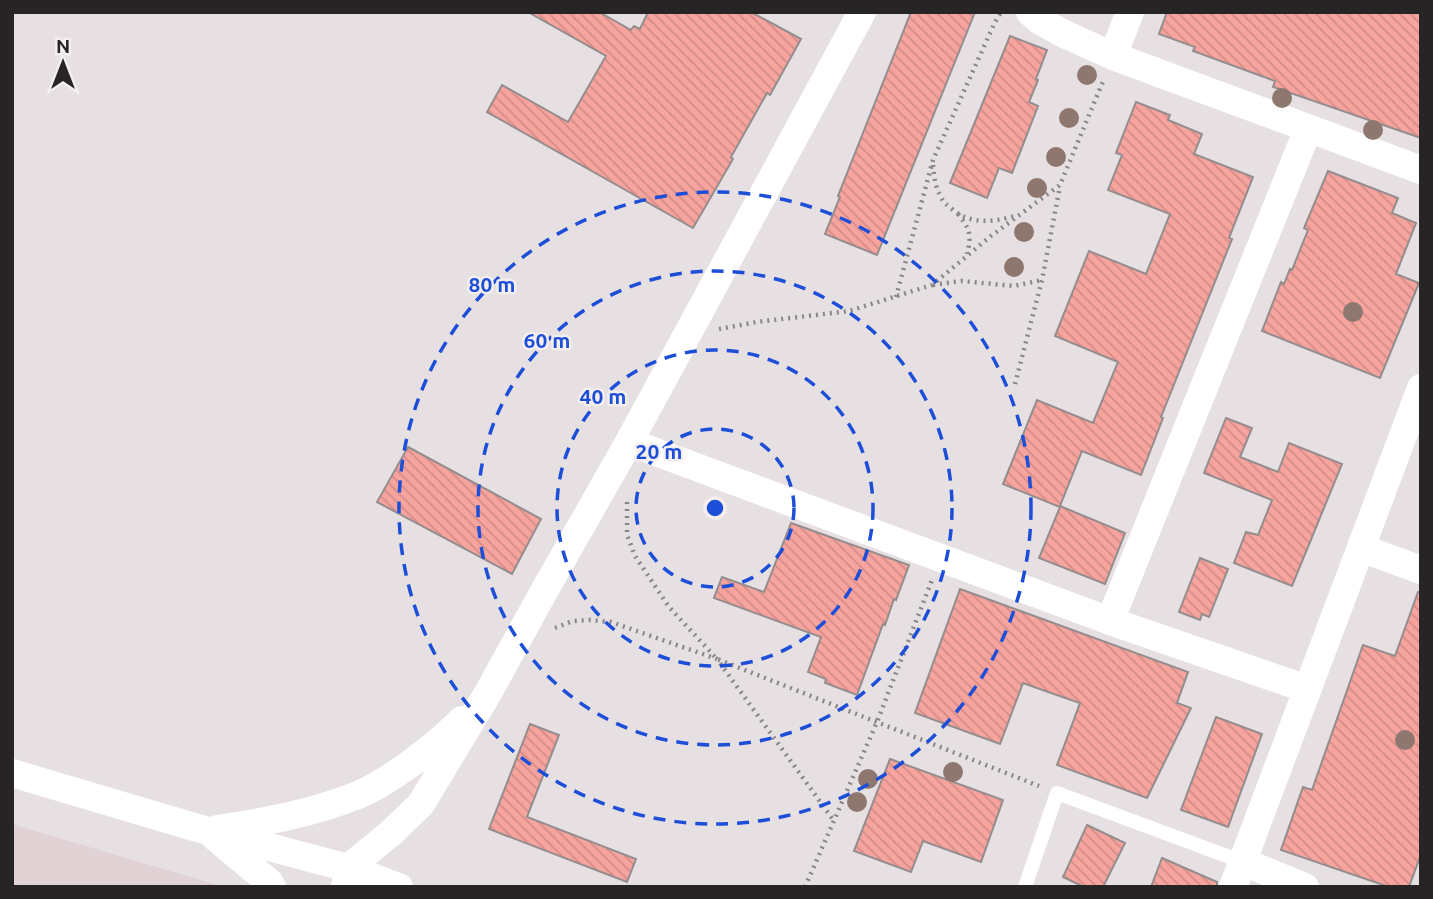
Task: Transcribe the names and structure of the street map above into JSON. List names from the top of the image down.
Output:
{
  "north": "top",
  "rings": [
    "80 m",
    "60 m",
    "40 m",
    "20 m"
  ]
}
